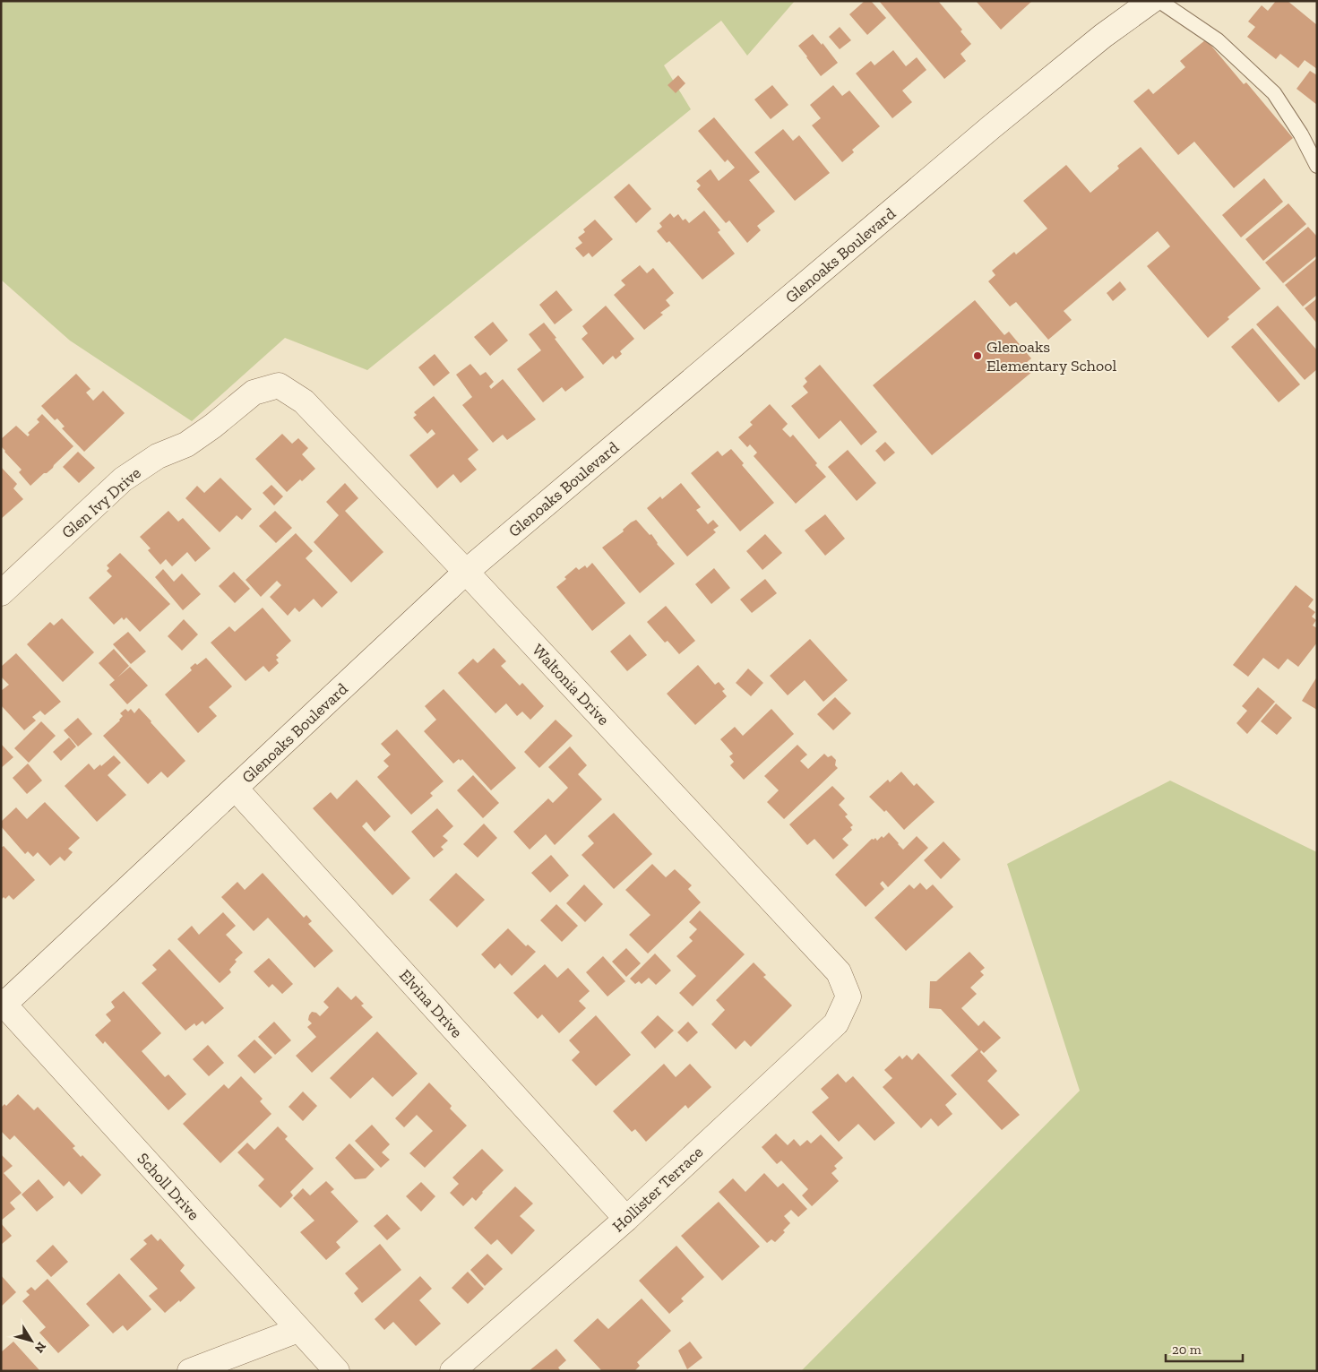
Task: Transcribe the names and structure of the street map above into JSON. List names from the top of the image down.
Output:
{
  "streets": {
    "street": [
      "Glenoaks Boulevard",
      "Glen Ivy Drive",
      "Waltonia Drive",
      "Elvina Drive",
      "Scholl Drive",
      "Hollister Terrace"
    ]
  },
  "crossings": [
    ["Glenoaks Boulevard", "Waltonia Drive"],
    ["Glenoaks Boulevard", "Elvina Drive"],
    ["Glenoaks Boulevard", "Scholl Drive"],
    ["Glen Ivy Drive", "Waltonia Drive"],
    ["Waltonia Drive", "Hollister Terrace"],
    ["Elvina Drive", "Hollister Terrace"]
  ],
  "places": ["Glenoaks Elementary School"],
  "scale_bar": "20 m",
  "north": "bottom right"
}
